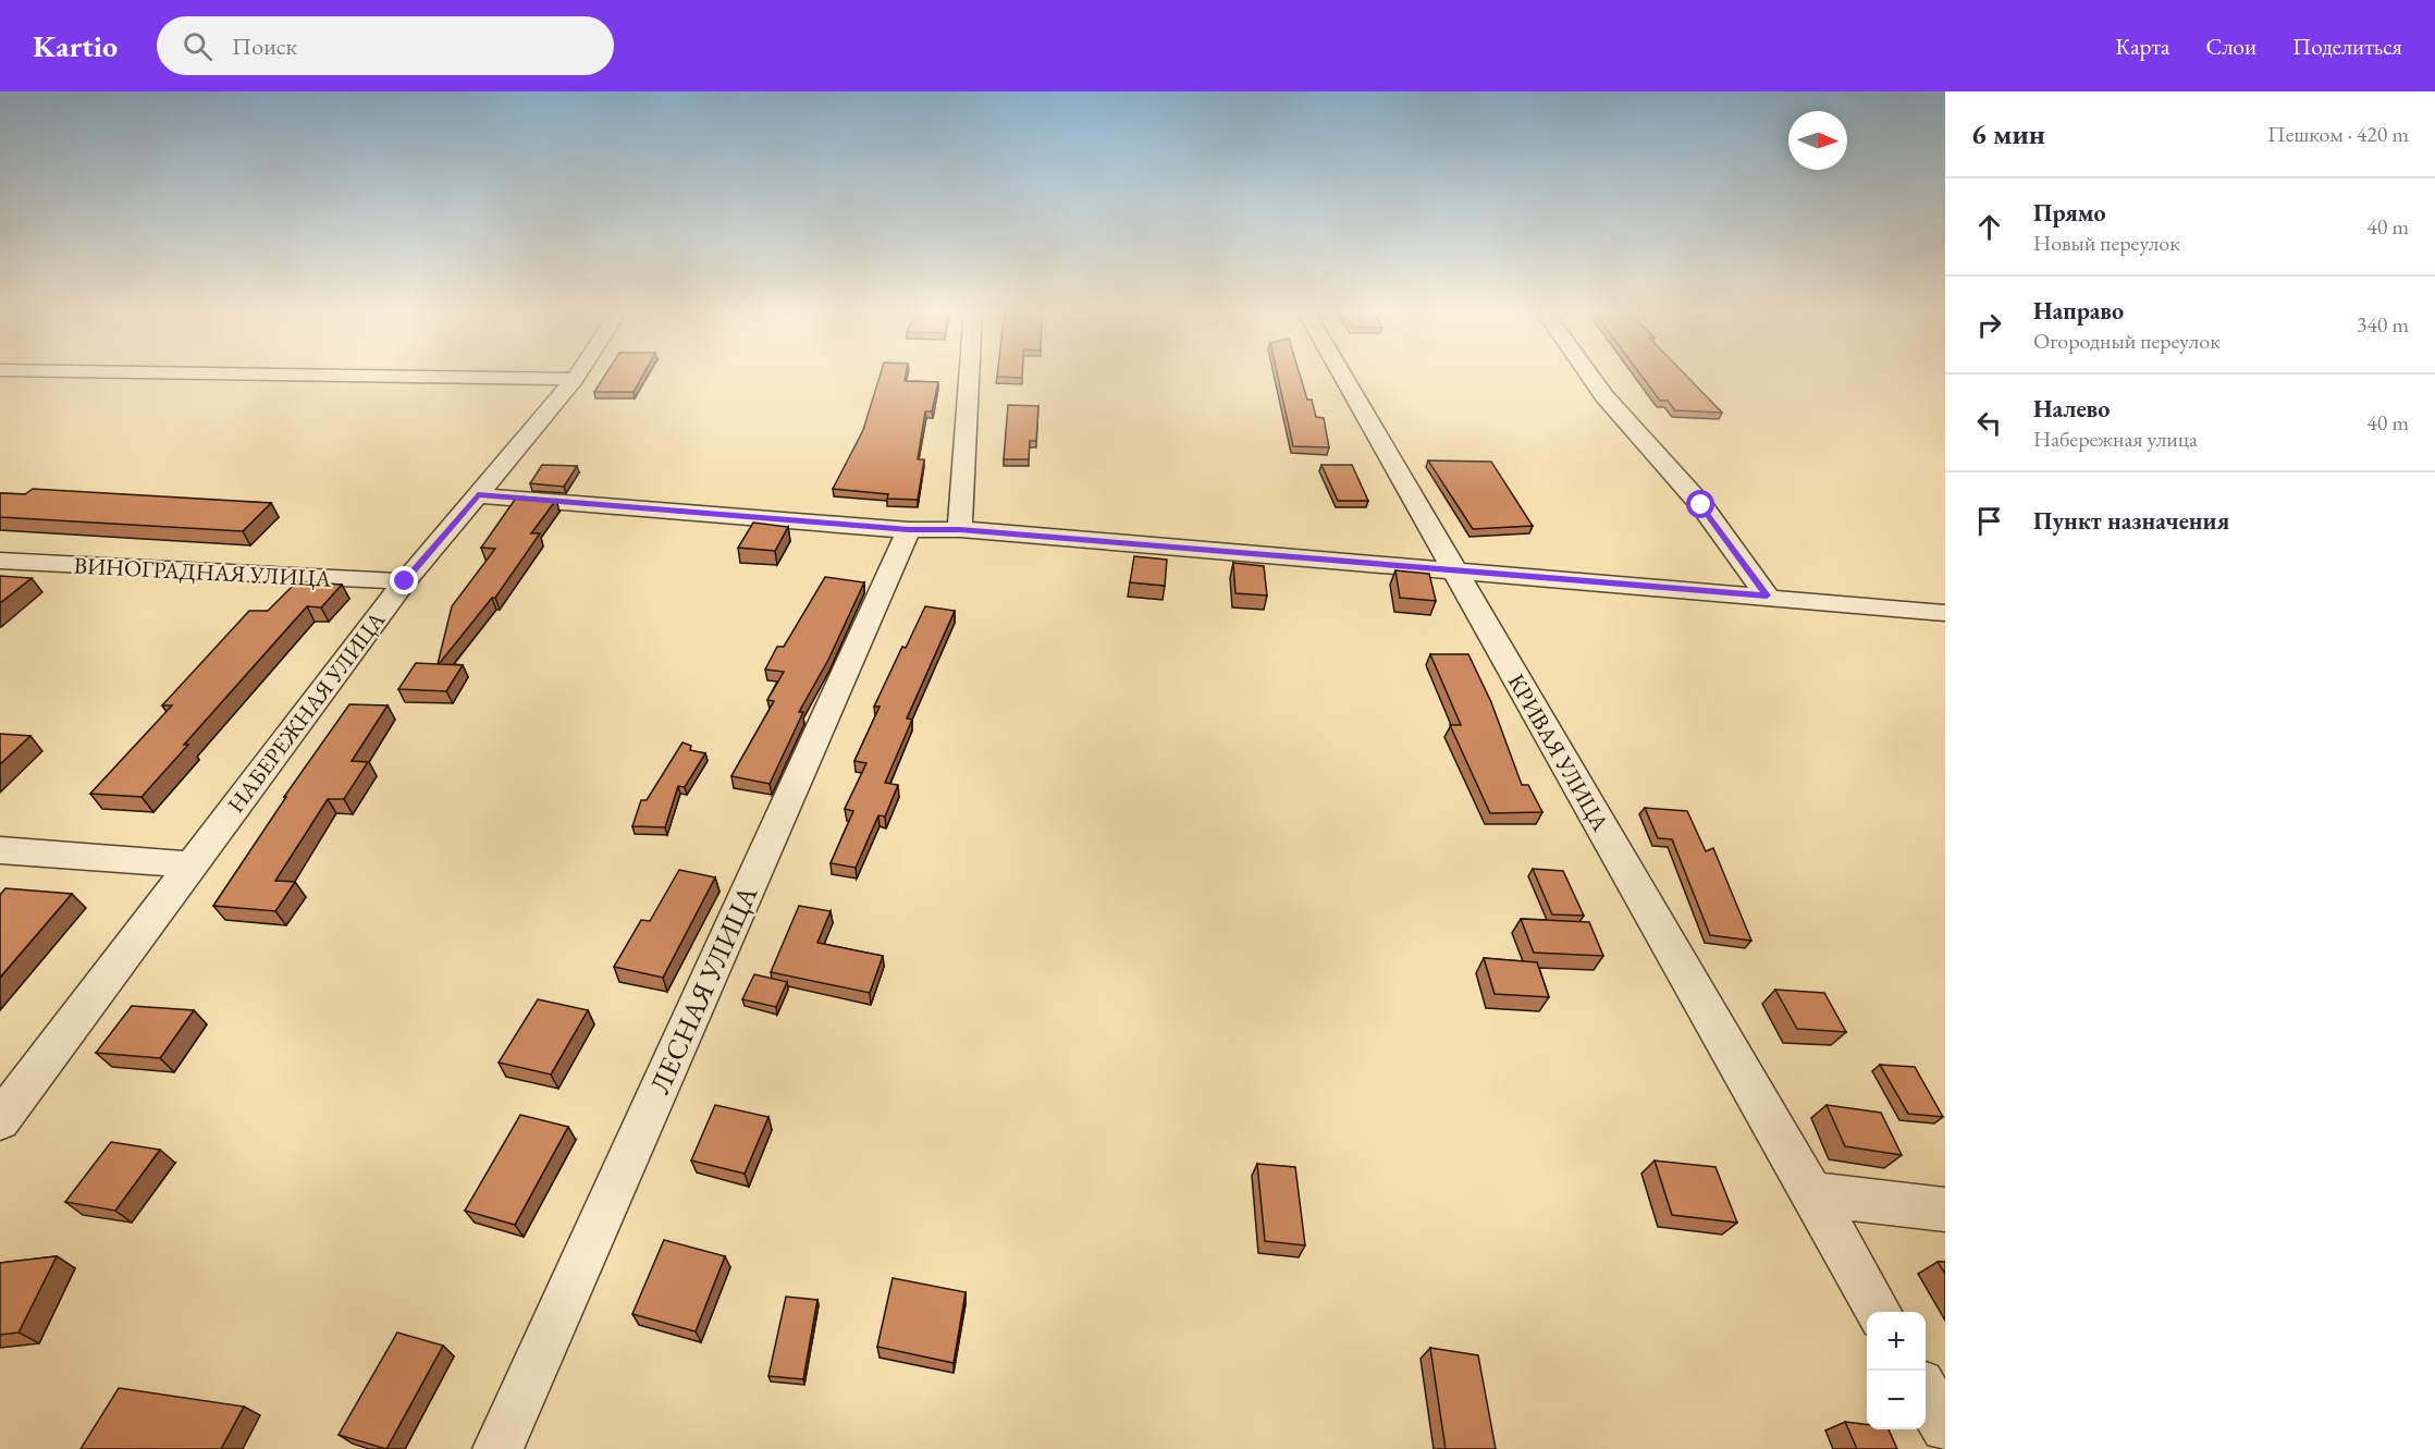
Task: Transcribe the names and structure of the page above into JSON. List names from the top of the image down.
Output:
{
  "streets": {
    "street": [
      "ВИНОГРАДНАЯ УЛИЦА",
      "НАБЕРЕЖНАЯ УЛИЦА",
      "КРИВАЯ УЛИЦА",
      "ЛЕСНАЯ УЛИЦА"
    ]
  },
  "crossings": [
    ["ВИНОГРАДНАЯ УЛИЦА", "НАБЕРЕЖНАЯ УЛИЦА"]
  ],
  "north": "right",
  "page": {
    "header": "Kartio",
    "search": "Поиск",
    "nav": ["Карта", "Слои", "Поделиться"],
    "heading": ["6 мин", "Пешком · 420 m"],
    "list": [
      ["Прямо", "Новый переулок", "40 m"],
      ["Направо", "Огородный переулок", "340 m"],
      ["Налево", "Набережная улица", "40 m"],
      "Пункт назначения"
    ],
    "map_buttons": ["+", "−"]
  }
}
